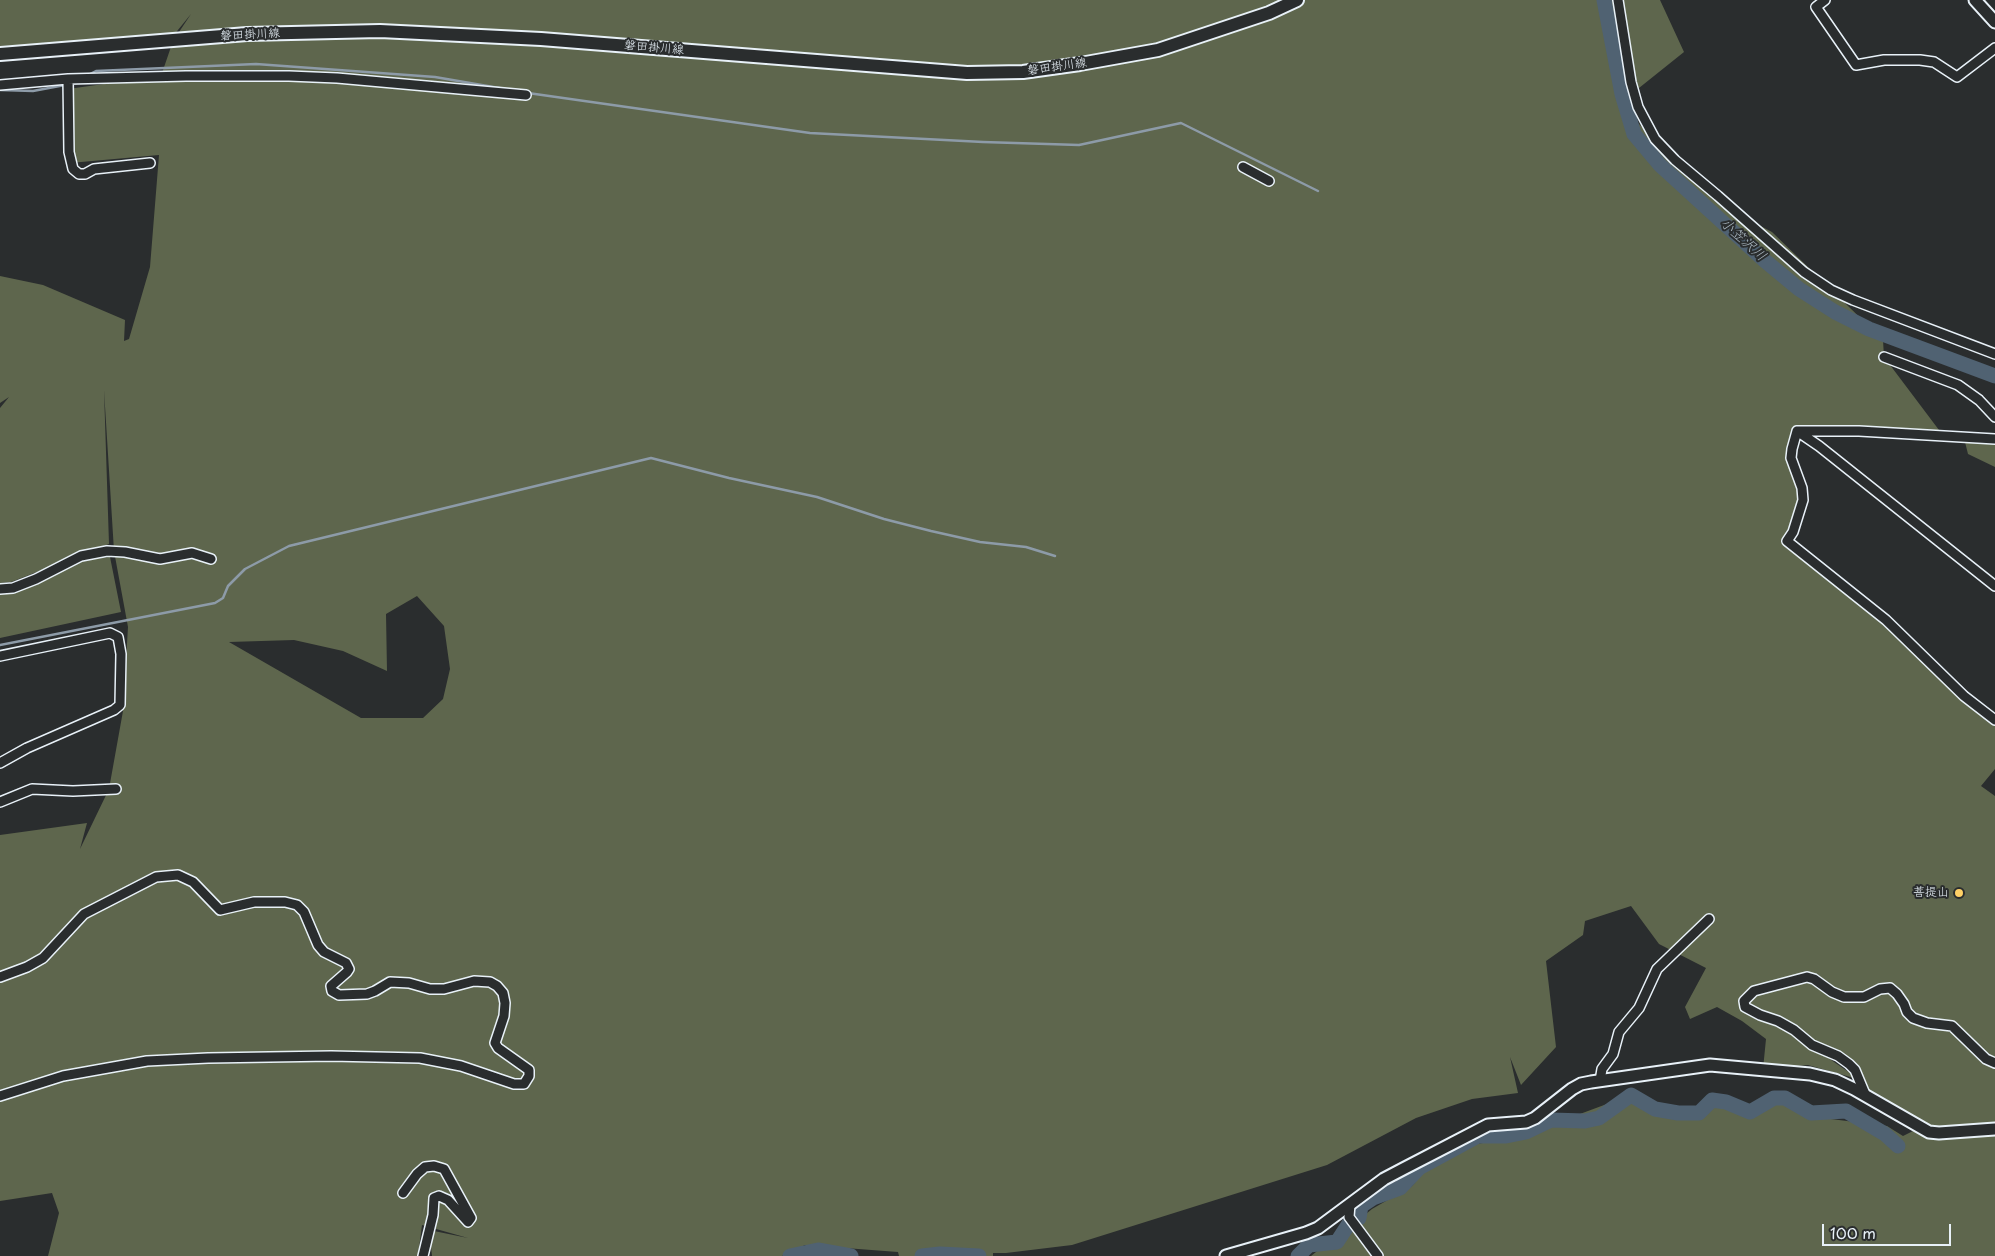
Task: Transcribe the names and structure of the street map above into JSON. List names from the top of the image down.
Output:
{
  "streets": {
    "main road": ["磐田掛川線"]
  },
  "water": ["小笠沢川"],
  "places": ["菩提山"],
  "scale_bar": "100 m"
}
